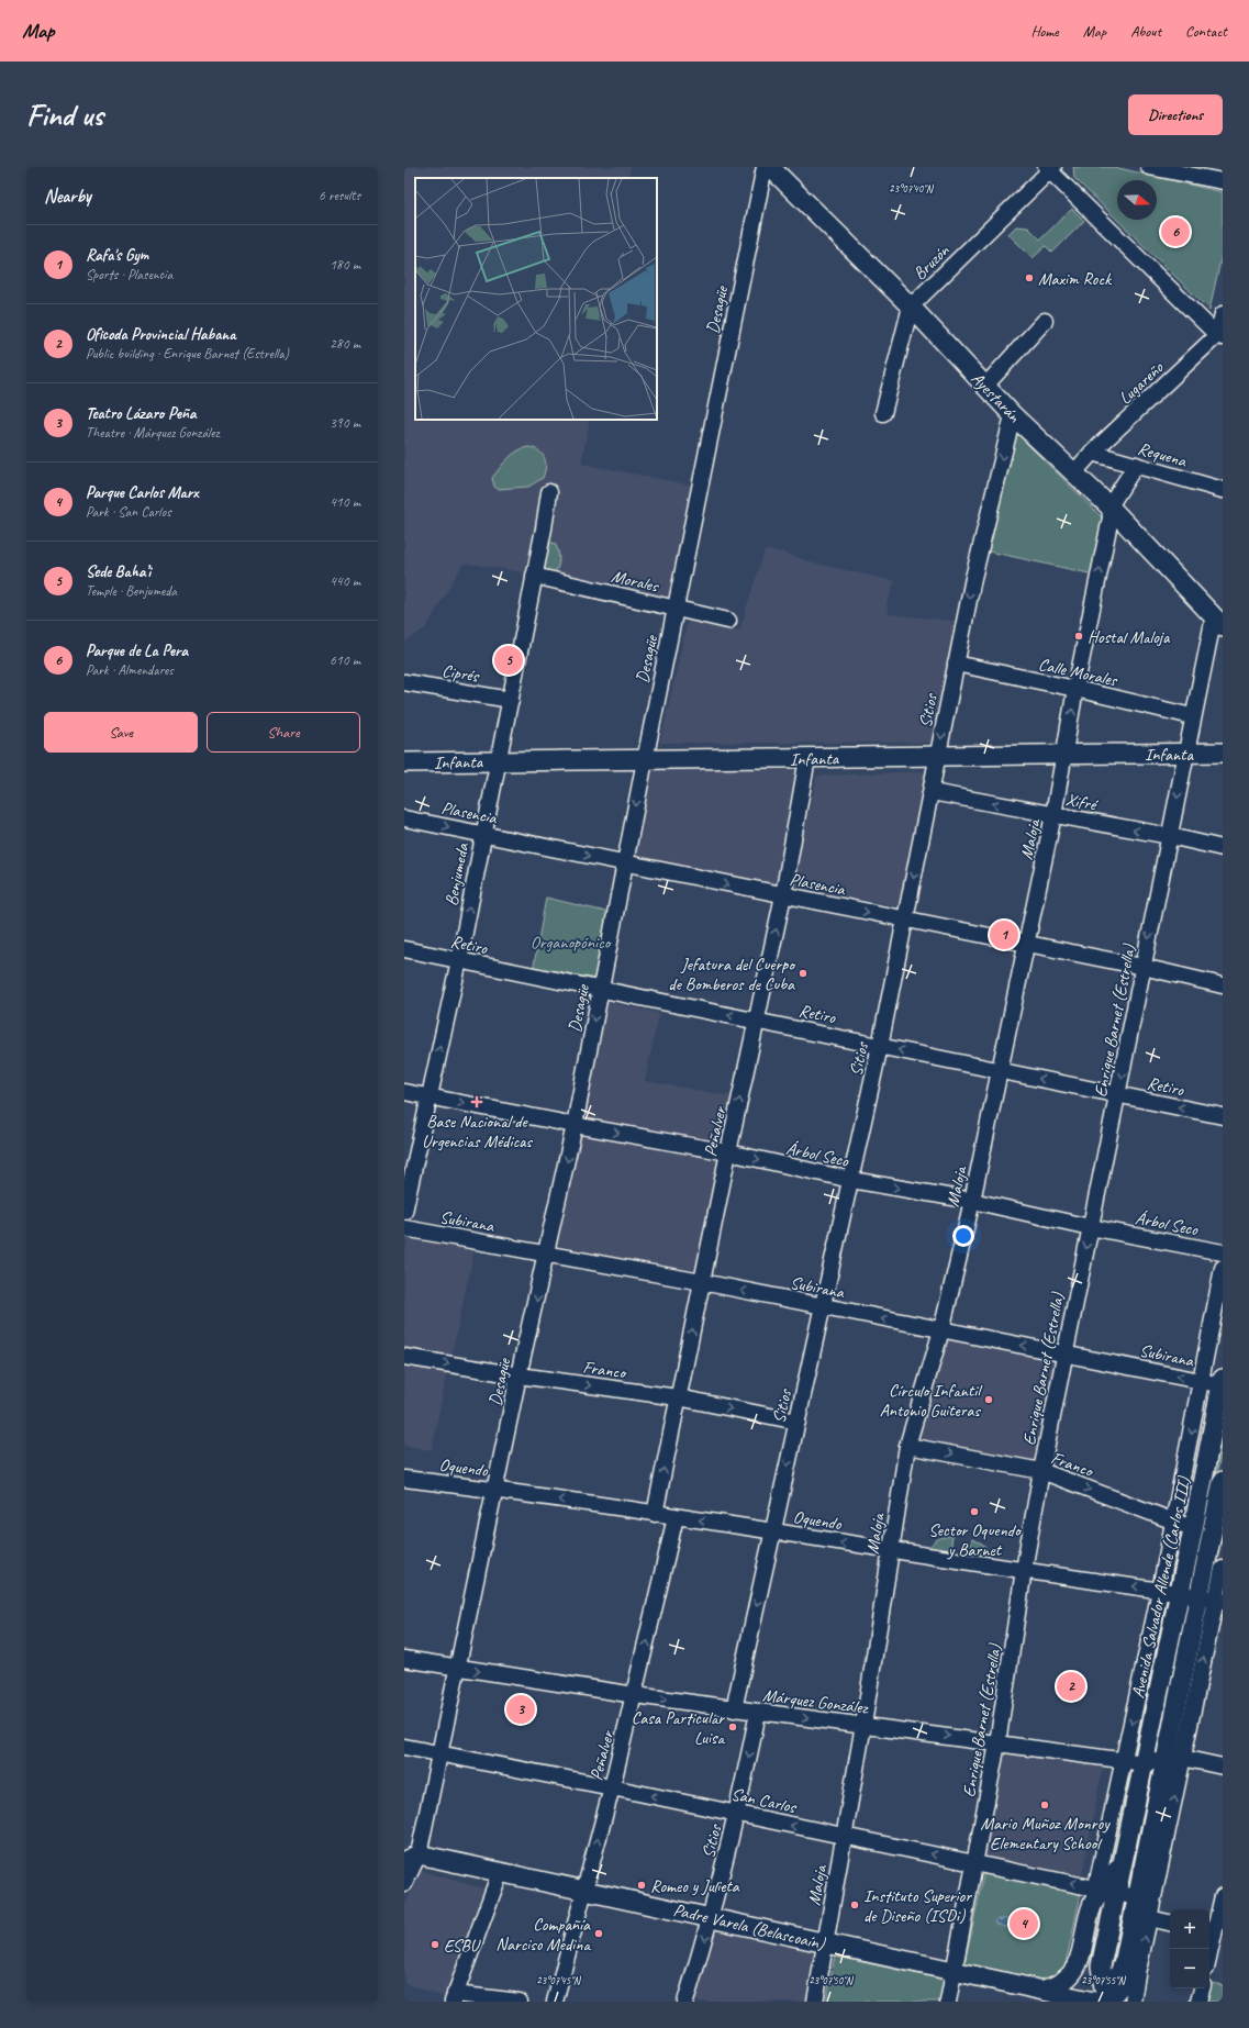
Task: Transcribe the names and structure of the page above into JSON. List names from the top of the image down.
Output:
{
  "streets": {
    "main road": [
      "Ayestarán",
      "Infanta",
      "Avenida Salvador Allende (Carlos III)",
      "Padre Varela (Belascoaín)"
    ],
    "street": [
      "Bruzón",
      "Desagüe",
      "Lugareño",
      "Requena",
      "Morales",
      "Calle Morales",
      "Ciprés",
      "Sitios",
      "Xifré",
      "Plasencia",
      "Maloja",
      "Benjumeda",
      "Retiro",
      "Enrique Barnet (Estrella)",
      "Peñalver",
      "Árbol Seco",
      "Subirana",
      "Franco",
      "Oquendo",
      "Márquez González",
      "San Carlos"
    ]
  },
  "crossings": [
    ["Bruzón", "Ayestarán"],
    ["Desagüe", "Morales"],
    ["Desagüe", "Infanta"],
    ["Desagüe", "Plasencia"],
    ["Desagüe", "Retiro"],
    ["Desagüe", "Árbol Seco"],
    ["Desagüe", "Subirana"],
    ["Desagüe", "Franco"],
    ["Desagüe", "Oquendo"],
    ["Desagüe", "Márquez González"],
    ["Desagüe", "San Carlos"],
    ["Desagüe", "Padre Varela (Belascoaín)"],
    ["Lugareño", "Ayestarán"],
    ["Lugareño", "Requena"],
    ["Ayestarán", "Sitios"],
    ["Ayestarán", "Maloja"],
    ["Ayestarán", "Enrique Barnet (Estrella)"],
    ["Requena", "Maloja"],
    ["Morales", "Benjumeda"],
    ["Calle Morales", "Sitios"],
    ["Calle Morales", "Maloja"],
    ["Calle Morales", "Enrique Barnet (Estrella)"],
    ["Ciprés", "Benjumeda"],
    ["Sitios", "Infanta"],
    ["Sitios", "Xifré"],
    ["Sitios", "Plasencia"],
    ["Sitios", "Retiro"],
    ["Sitios", "Árbol Seco"],
    ["Sitios", "Subirana"],
    ["Sitios", "Franco"],
    ["Sitios", "Oquendo"],
    ["Sitios", "Márquez González"],
    ["Sitios", "San Carlos"],
    ["Sitios", "Padre Varela (Belascoaín)"],
    ["Infanta", "Maloja"],
    ["Infanta", "Benjumeda"],
    ["Infanta", "Enrique Barnet (Estrella)"],
    ["Infanta", "Peñalver"],
    ["Xifré", "Maloja"],
    ["Xifré", "Enrique Barnet (Estrella)"],
    ["Plasencia", "Maloja"],
    ["Plasencia", "Benjumeda"],
    ["Plasencia", "Enrique Barnet (Estrella)"],
    ["Plasencia", "Peñalver"],
    ["Maloja", "Retiro"],
    ["Maloja", "Árbol Seco"],
    ["Maloja", "Subirana"],
    ["Maloja", "Franco"],
    ["Maloja", "Oquendo"],
    ["Maloja", "Márquez González"],
    ["Maloja", "San Carlos"],
    ["Maloja", "Padre Varela (Belascoaín)"],
    ["Benjumeda", "Retiro"],
    ["Benjumeda", "Árbol Seco"],
    ["Retiro", "Enrique Barnet (Estrella)"],
    ["Retiro", "Peñalver"],
    ["Enrique Barnet (Estrella)", "Árbol Seco"],
    ["Enrique Barnet (Estrella)", "Subirana"],
    ["Enrique Barnet (Estrella)", "Franco"],
    ["Enrique Barnet (Estrella)", "Oquendo"],
    ["Enrique Barnet (Estrella)", "Márquez González"],
    ["Enrique Barnet (Estrella)", "San Carlos"],
    ["Enrique Barnet (Estrella)", "Padre Varela (Belascoaín)"],
    ["Peñalver", "Árbol Seco"],
    ["Peñalver", "Subirana"],
    ["Peñalver", "Franco"],
    ["Peñalver", "Oquendo"],
    ["Peñalver", "Márquez González"],
    ["Peñalver", "San Carlos"],
    ["Peñalver", "Padre Varela (Belascoaín)"],
    ["Subirana", "Avenida Salvador Allende (Carlos III)"],
    ["Franco", "Avenida Salvador Allende (Carlos III)"],
    ["Oquendo", "Avenida Salvador Allende (Carlos III)"],
    ["Avenida Salvador Allende (Carlos III)", "Márquez González"],
    ["Avenida Salvador Allende (Carlos III)", "San Carlos"]
  ],
  "one_way": [
    "Sitios",
    "Xifré",
    "Plasencia",
    "Benjumeda",
    "Retiro",
    "Peñalver",
    "Árbol Seco",
    "Subirana",
    "Franco",
    "Oquendo",
    "Márquez González",
    "San Carlos"
  ],
  "parks": ["Organopónico"],
  "places": {
    "other": [
      "Maxim Rock",
      "Hostal Maloja",
      "Jefatura del Cuerpo de Bomberos de Cuba",
      "Círculo Infantil Antonio Guiteras",
      "Sector Oquendo y Barnet",
      "Casa Particular Luisa",
      "Mario Muñoz Monroy Elementary School",
      "Romeo y Julieta",
      "Instituto Superior de Diseño (ISDi)",
      "Compañía Narciso Medina",
      "ESBU"
    ],
    "health": ["Base Nacional de Urgencias Médicas"]
  },
  "north": "right",
  "page": {
    "header": "Map",
    "nav": [
      "Home",
      "Map",
      "About",
      "Contact"
    ],
    "buttons": [
      "Directions",
      ["Save", "Share"]
    ],
    "title": "Find us",
    "heading": ["Nearby", "6 results"],
    "pins": [
      "6",
      "5",
      "1",
      "2",
      "3",
      "4"
    ],
    "list": [
      {
        "mark": "1",
        "name": "Rafa's Gym",
        "note": "Sports · Plasencia",
        "value": "180 m"
      },
      {
        "mark": "2",
        "name": "Oficoda Provincial Habana",
        "note": "Public building · Enrique Barnet (Estrella)",
        "value": "280 m"
      },
      {
        "mark": "3",
        "name": "Teatro Lázaro Peña",
        "note": "Theatre · Márquez González",
        "value": "390 m"
      },
      {
        "mark": "4",
        "name": "Parque Carlos Marx",
        "note": "Park · San Carlos",
        "value": "410 m"
      },
      {
        "mark": "5",
        "name": "Sede Baha’i",
        "note": "Temple · Benjumeda",
        "value": "440 m"
      },
      {
        "mark": "6",
        "name": "Parque de La Pera",
        "note": "Park · Almendares",
        "value": "610 m"
      }
    ],
    "map_buttons": ["+", "−"]
  },
  "coordinates": [
    "23°07'40\"N",
    "23°07'45\"N",
    "23°07'50\"N",
    "23°07'55\"N"
  ]
}
